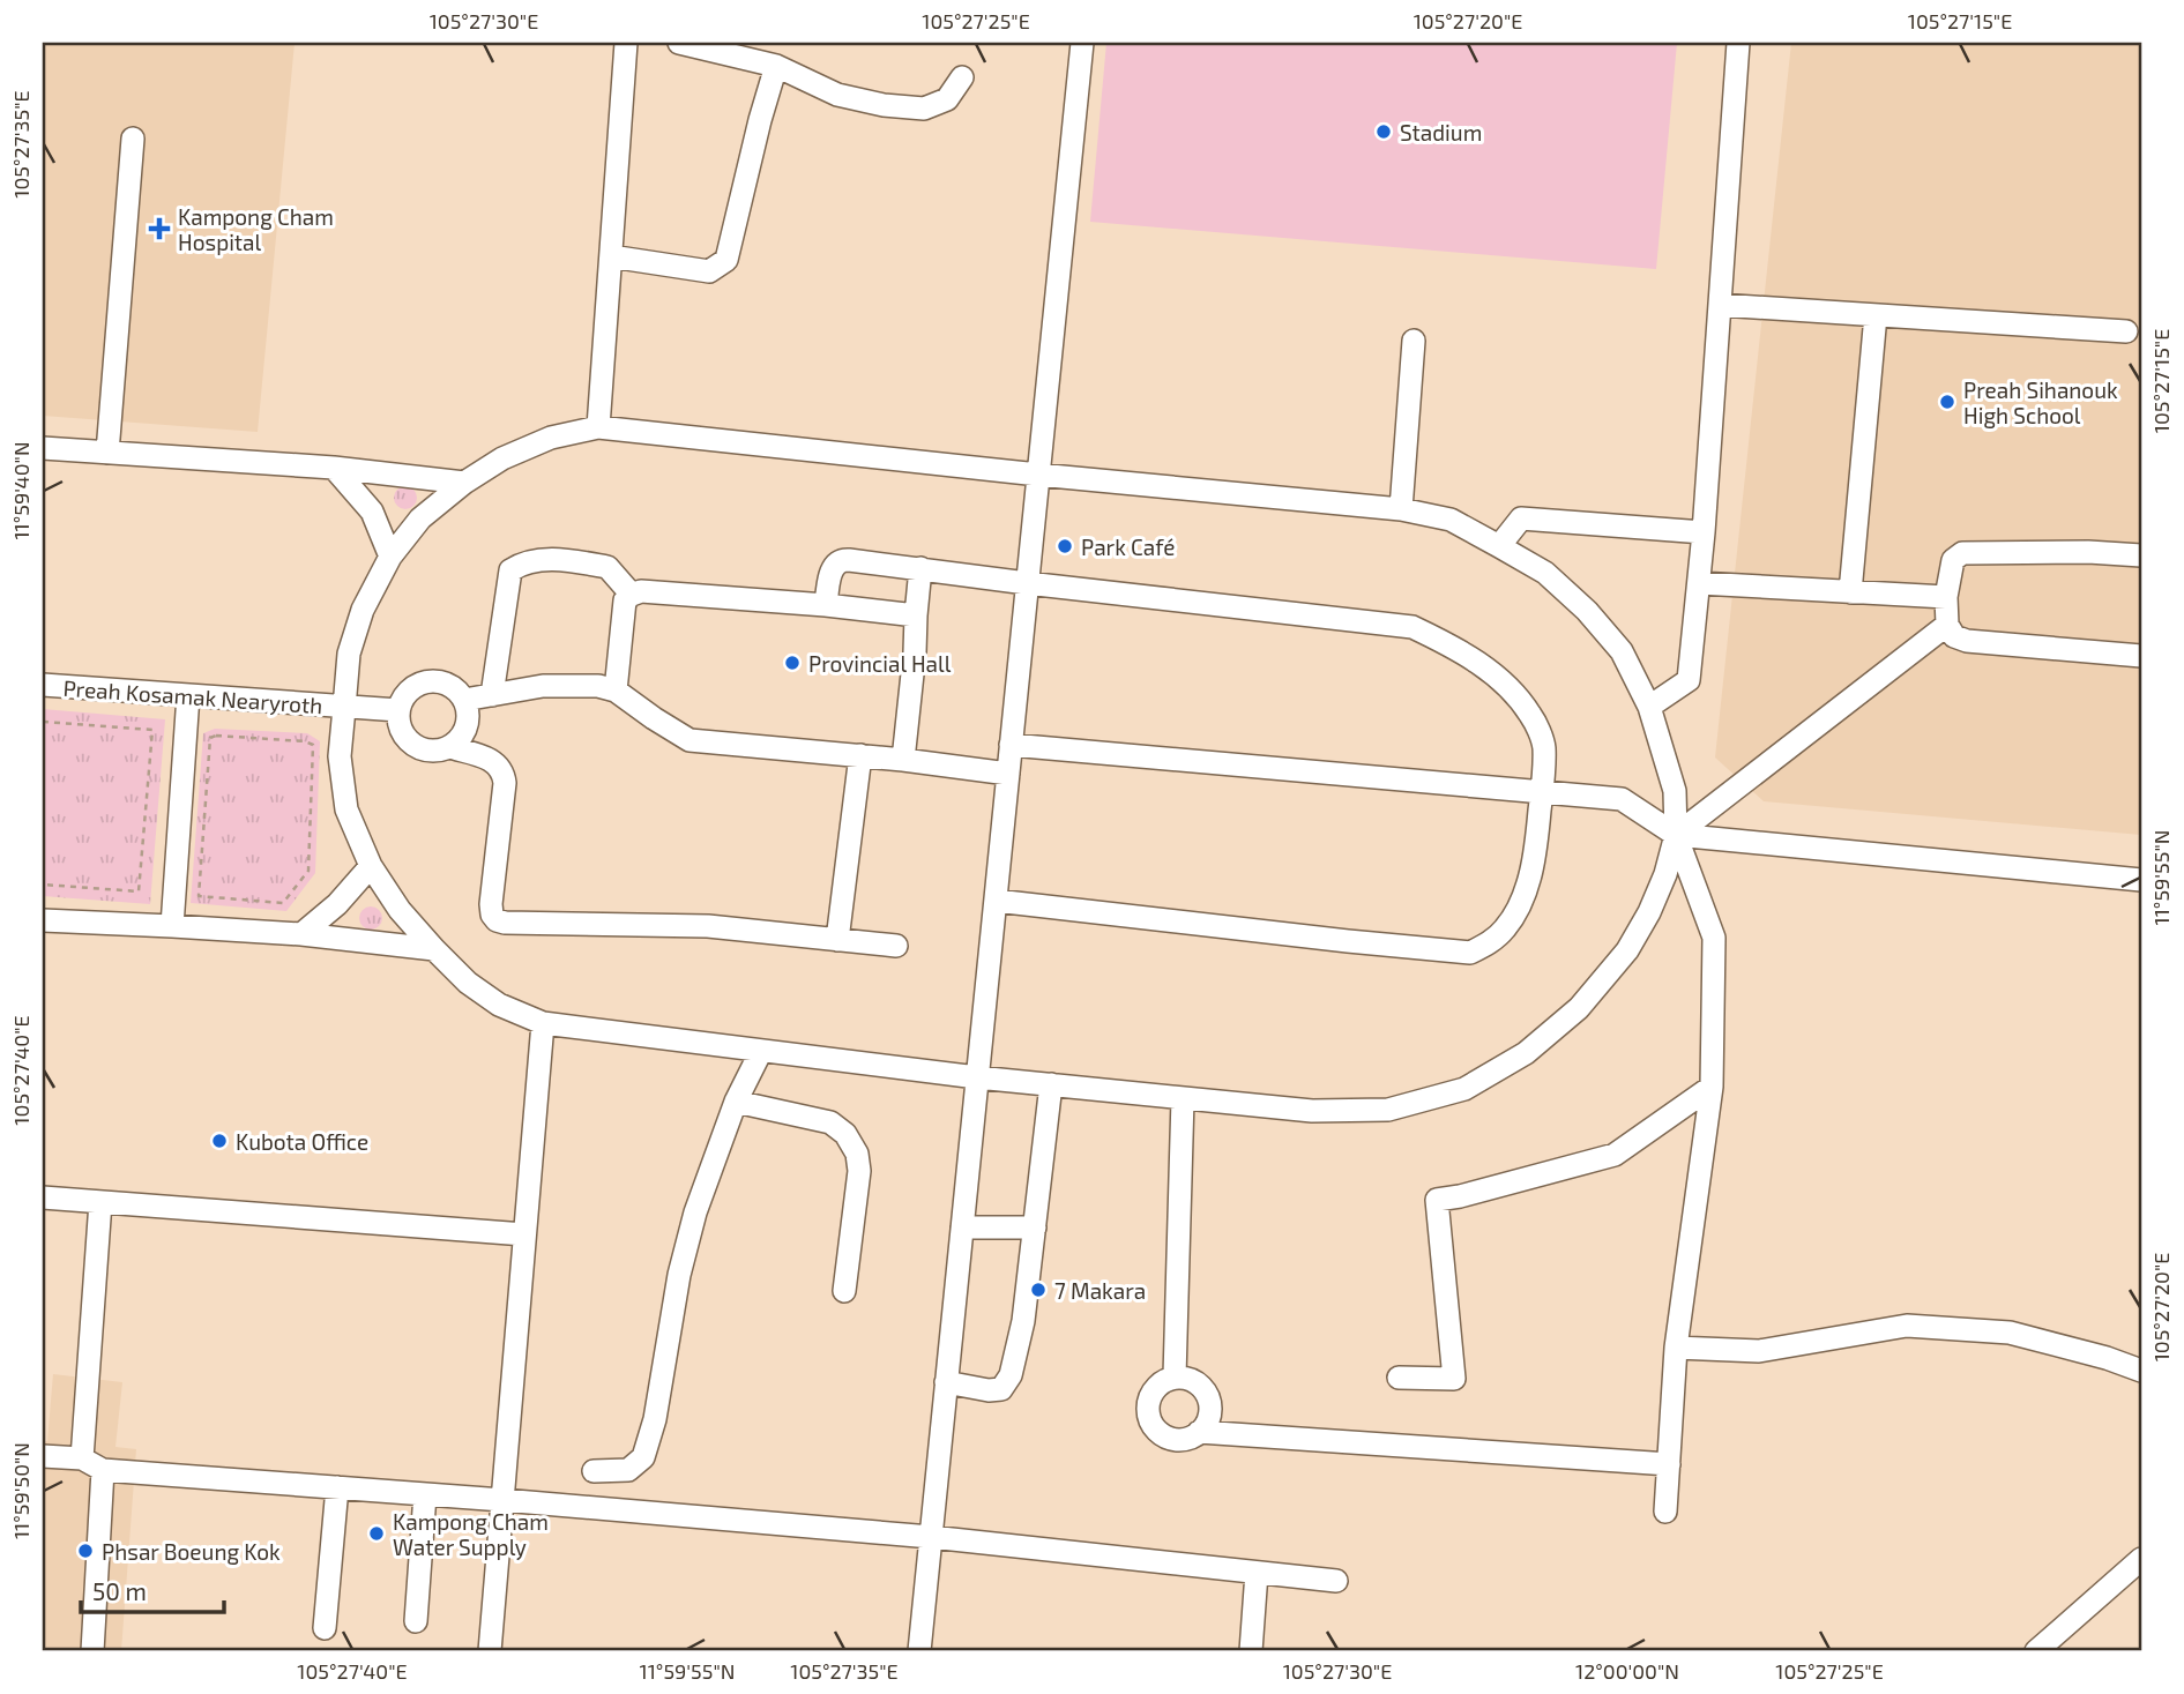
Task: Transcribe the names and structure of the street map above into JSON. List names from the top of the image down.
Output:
{
  "streets": {
    "street": ["Preah Kosamak Nearyroth"]
  },
  "places": {
    "other": [
      "Stadium",
      "Preah Sihanouk High School",
      "Park Café",
      "Provincial Hall",
      "Kubota Office",
      "7 Makara",
      "Kampong Cham Water Supply",
      "Phsar Boeung Kok"
    ],
    "health": ["Kampong Cham Hospital"]
  },
  "scale_bar": "50 m",
  "coordinates": [
    "105°27'30\"E",
    "105°27'25\"E",
    "105°27'20\"E",
    "105°27'15\"E",
    "105°27'35\"E",
    "11°59'40\"N",
    "11°59'55\"N",
    "105°27'40\"E",
    "11°59'50\"N",
    "12°00'00\"N"
  ]
}
